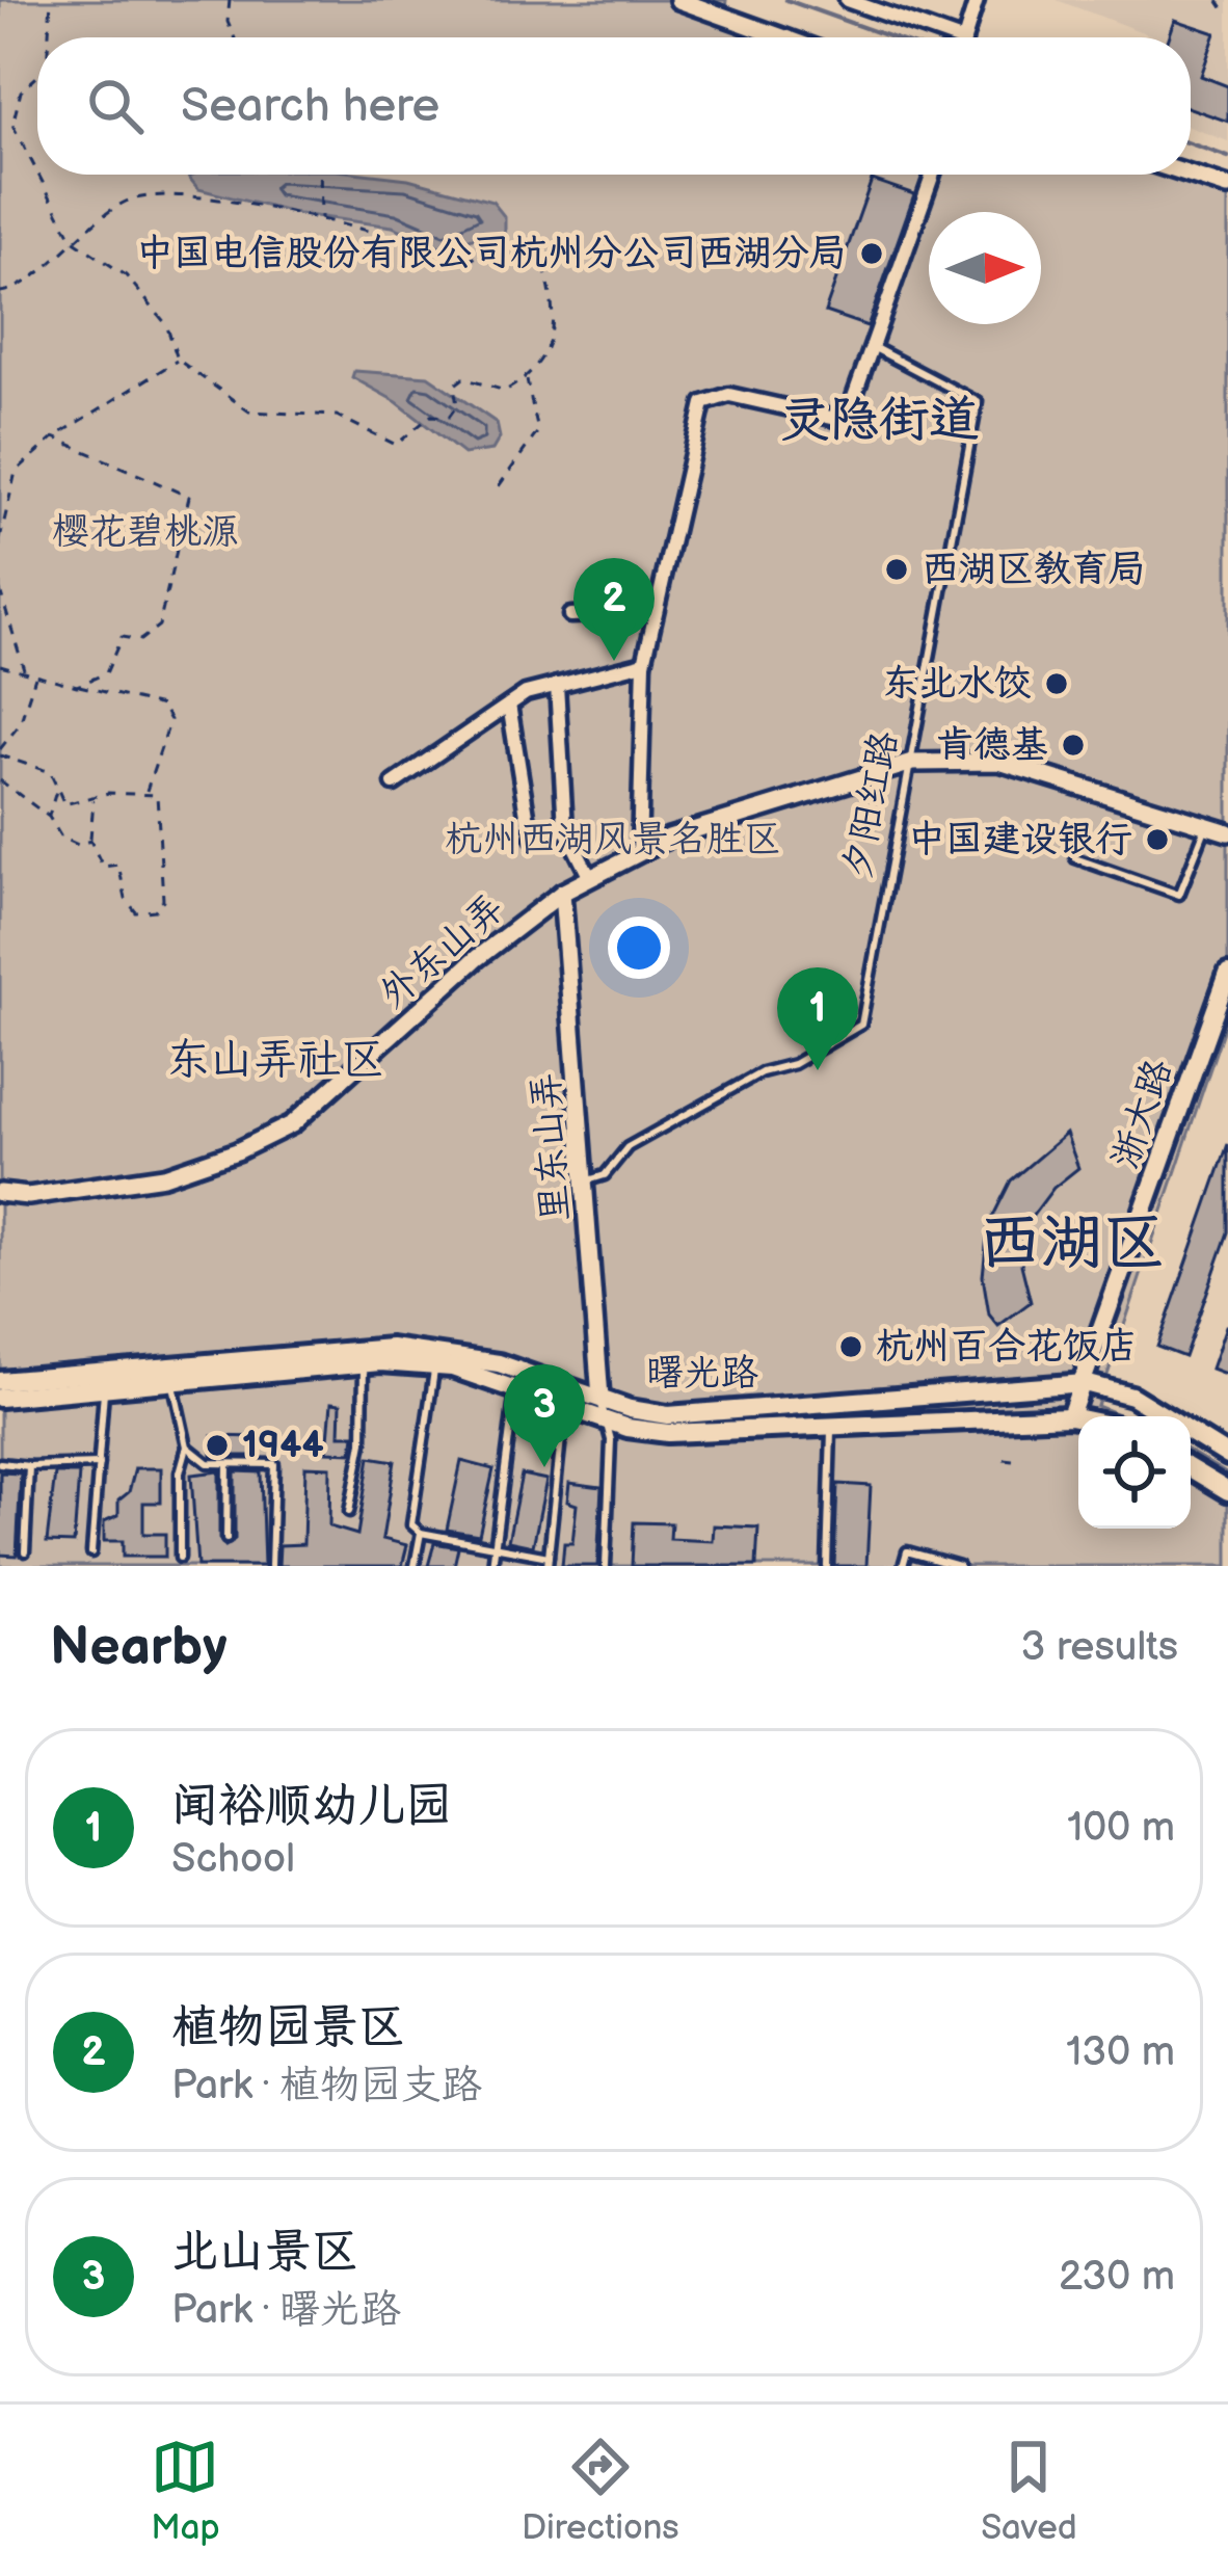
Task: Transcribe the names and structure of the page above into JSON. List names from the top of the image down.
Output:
{
  "streets": {
    "main road": ["浙大路", "曙光路"],
    "street": ["外东山弄", "里东山弄"],
    "lane": ["夕阳红路"]
  },
  "crossings": [
    ["夕阳红路", "外东山弄"],
    ["夕阳红路", "里东山弄"],
    ["外东山弄", "里东山弄"],
    ["浙大路", "曙光路"],
    ["里东山弄", "曙光路"]
  ],
  "districts": ["灵隐街道", "东山弄社区", "西湖区"],
  "parks": ["樱花碧桃源", "杭州西湖风景名胜区"],
  "places": [
    "中国电信股份有限公司杭州分公司西湖分局",
    "西湖区教育局",
    "东北水饺",
    "肯德基",
    "中国建设银行",
    "杭州百合花饭店",
    "1944"
  ],
  "north": "right",
  "page": {
    "search": "Search here",
    "pins": ["2", "1", "3"],
    "heading": ["Nearby", "3 results"],
    "list": [
      {
        "mark": "1",
        "name": "闻裕顺幼儿园",
        "note": "School",
        "value": "100 m"
      },
      {
        "mark": "2",
        "name": "植物园景区",
        "note": "Park · 植物园支路",
        "value": "130 m"
      },
      {
        "mark": "3",
        "name": "北山景区",
        "note": "Park · 曙光路",
        "value": "230 m"
      }
    ],
    "nav": ["Map", "Directions", "Saved"]
  }
}
